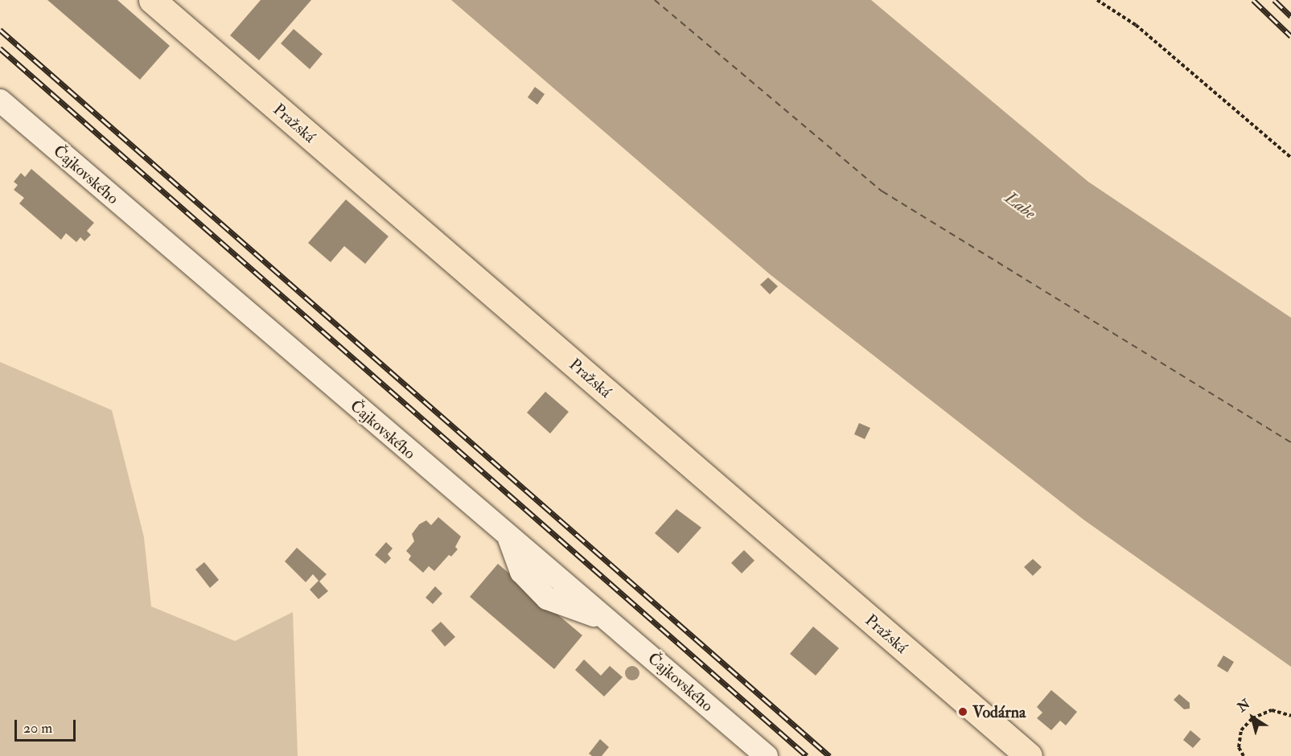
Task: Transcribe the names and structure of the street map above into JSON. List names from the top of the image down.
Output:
{
  "streets": {
    "main road": ["Pražská"],
    "street": ["Čajkovského"]
  },
  "water": ["Labe"],
  "places": ["Vodárna"],
  "scale_bar": "20 m",
  "north": "top left"
}
